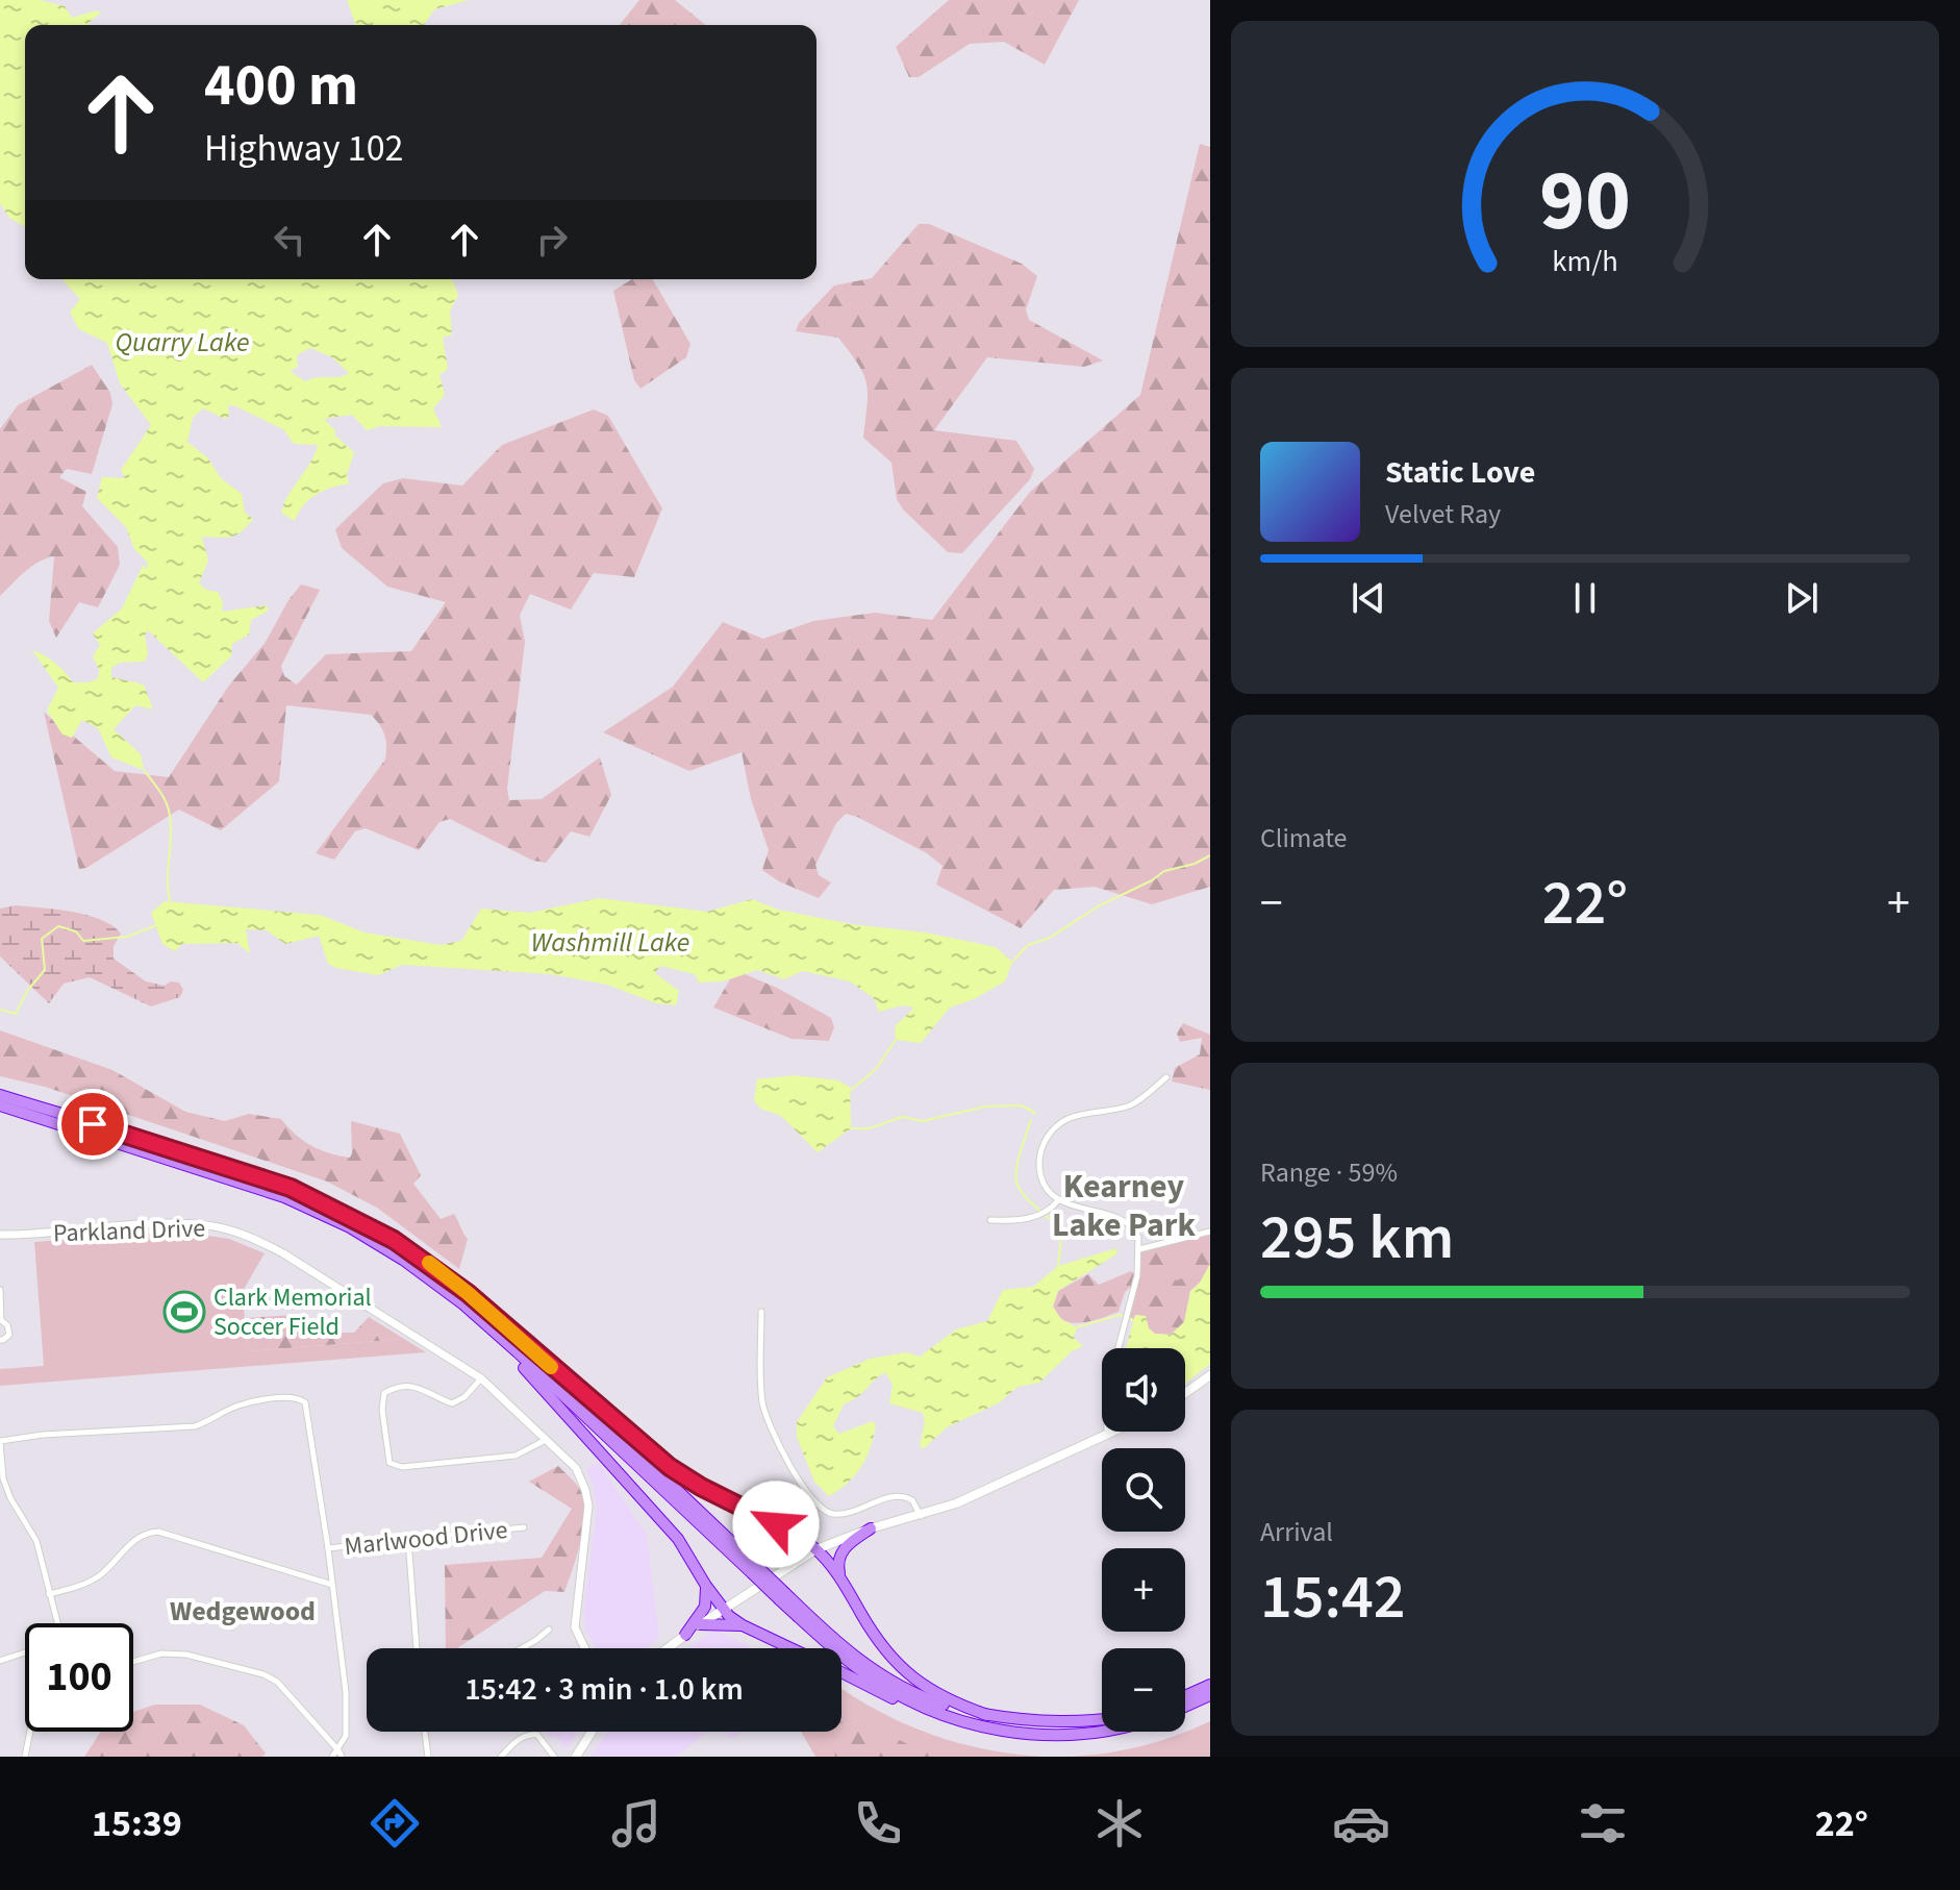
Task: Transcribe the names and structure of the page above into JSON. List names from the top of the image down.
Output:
{
  "streets": {
    "street": ["Parkland Drive", "Marlwood Drive"]
  },
  "districts": ["Kearney Lake Park", "Wedgewood"],
  "water": ["Quarry Lake", "Washmill Lake"],
  "places": {
    "sports": ["Clark Memorial Soccer Field"]
  },
  "page": {
    "turn": ["400 m", "Highway 102"],
    "song": ["Static Love", "Velvet Ray"],
    "tile": [
      "Climate",
      ["Range · 59%", "295 km"],
      ["Arrival", "15:42"]
    ],
    "heat": ["−", "22°", "+"],
    "map_buttons": ["+", "−"],
    "limit": "100",
    "trip": "15:42 · 3 min · 1.0 km",
    "tabs": ["15:39", "22°"],
    "gauge": ["90", "km/h"]
  }
}
